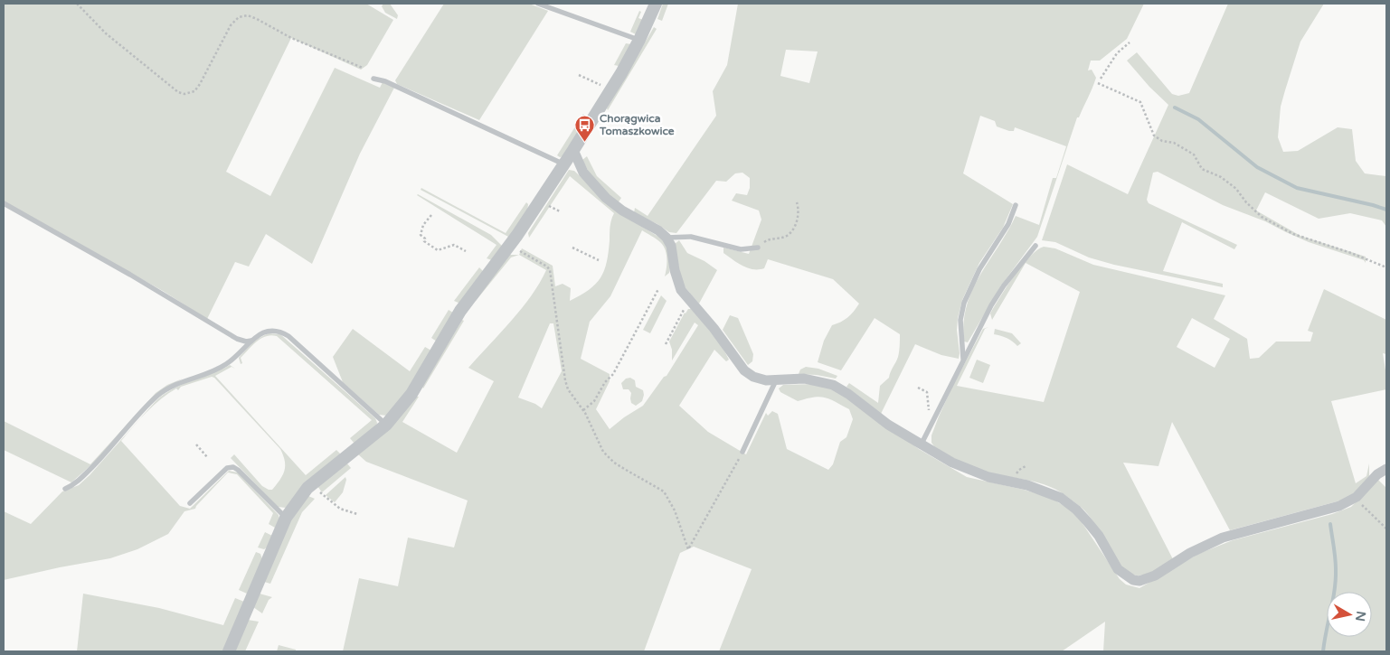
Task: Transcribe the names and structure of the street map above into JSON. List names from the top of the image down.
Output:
{
  "places": {
    "bus stop": ["Chorągwica Tomaszkowice"]
  },
  "north": "right"
}
